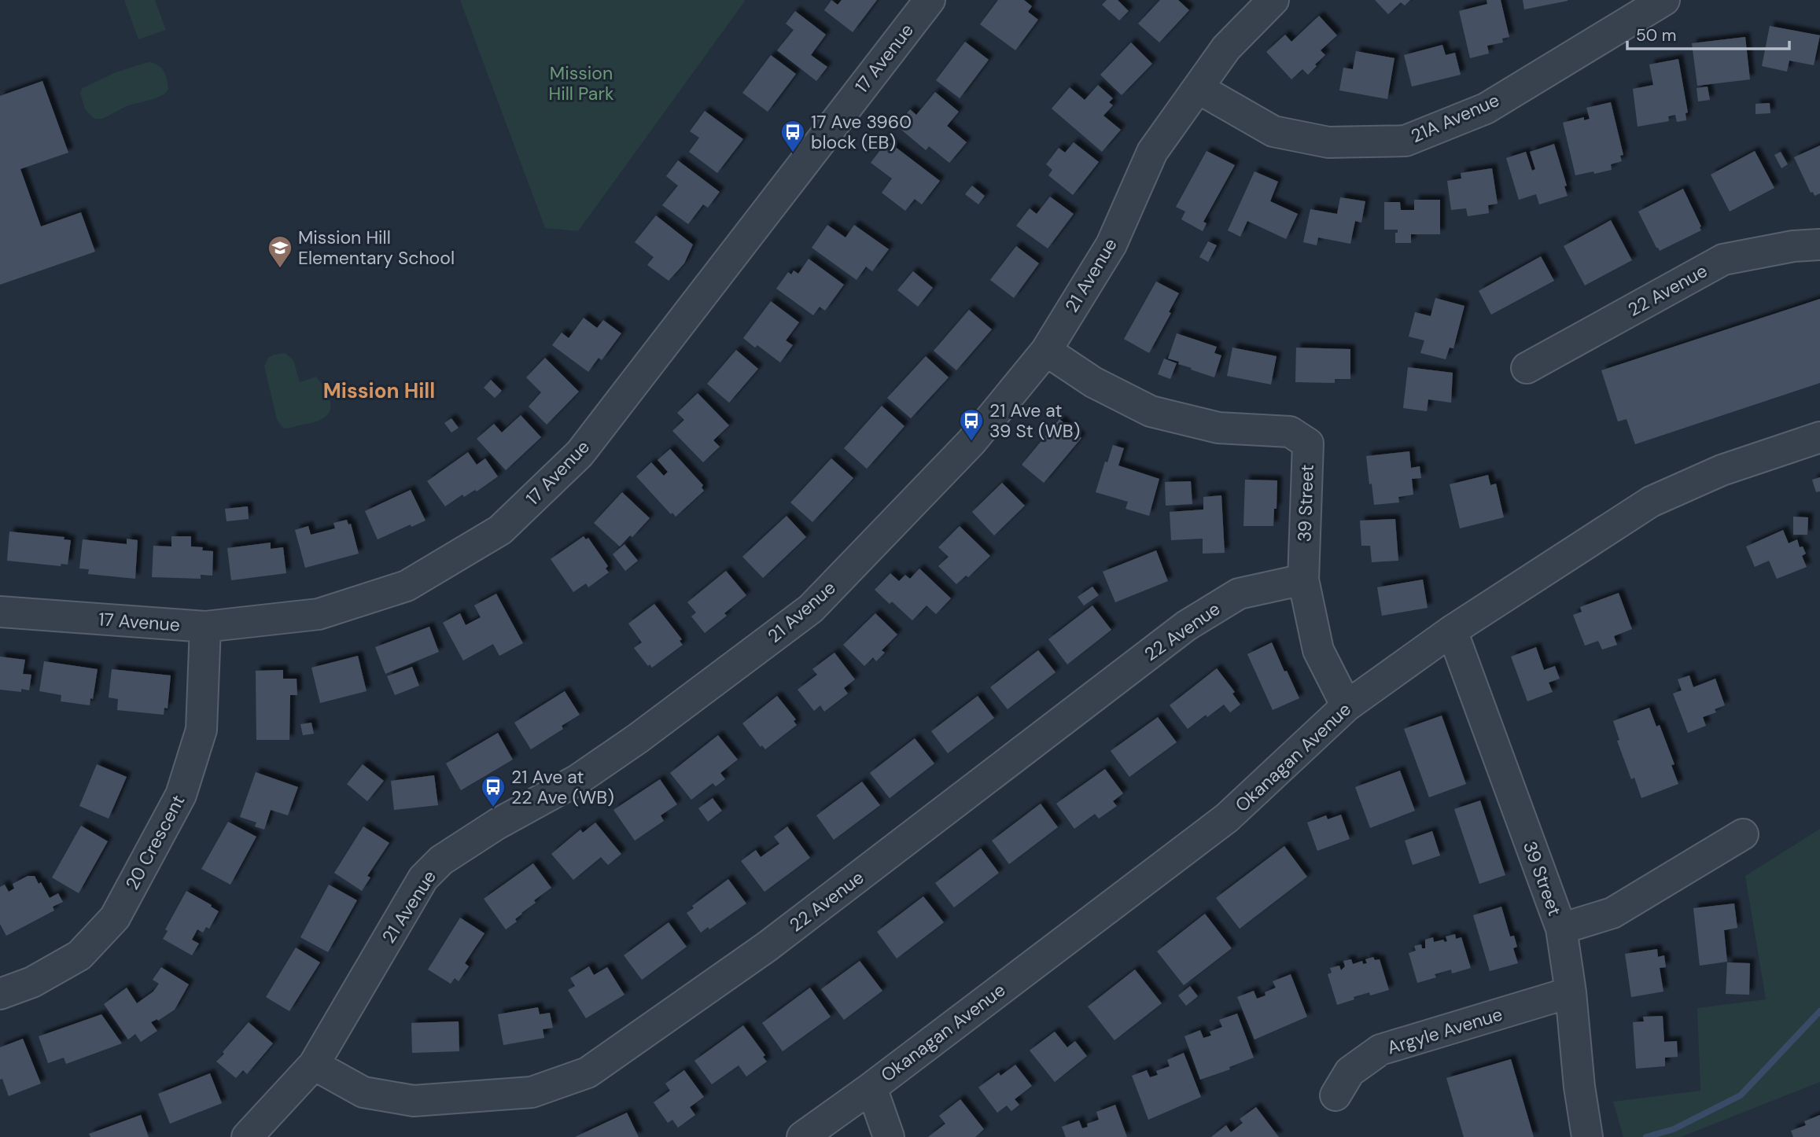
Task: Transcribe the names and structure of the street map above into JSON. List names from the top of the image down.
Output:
{
  "streets": {
    "street": [
      "17 Avenue",
      "21A Avenue",
      "21 Avenue",
      "22 Avenue",
      "39 Street",
      "Okanagan Avenue",
      "20 Crescent",
      "Argyle Avenue"
    ]
  },
  "crossings": [
    ["17 Avenue", "20 Crescent"],
    ["21A Avenue", "21 Avenue"],
    ["21 Avenue", "22 Avenue"],
    ["21 Avenue", "39 Street"],
    ["22 Avenue", "39 Street"],
    ["39 Street", "Okanagan Avenue"],
    ["39 Street", "Argyle Avenue"]
  ],
  "districts": ["Mission Hill"],
  "parks": ["Mission Hill Park"],
  "places": {
    "bus stop": ["17 Ave 3960 block (EB)", "21 Ave at 39 St (WB)", "21 Ave at 22 Ave (WB)"],
    "school or university": ["Mission Hill Elementary School"]
  },
  "scale_bar": "50 m"
}
